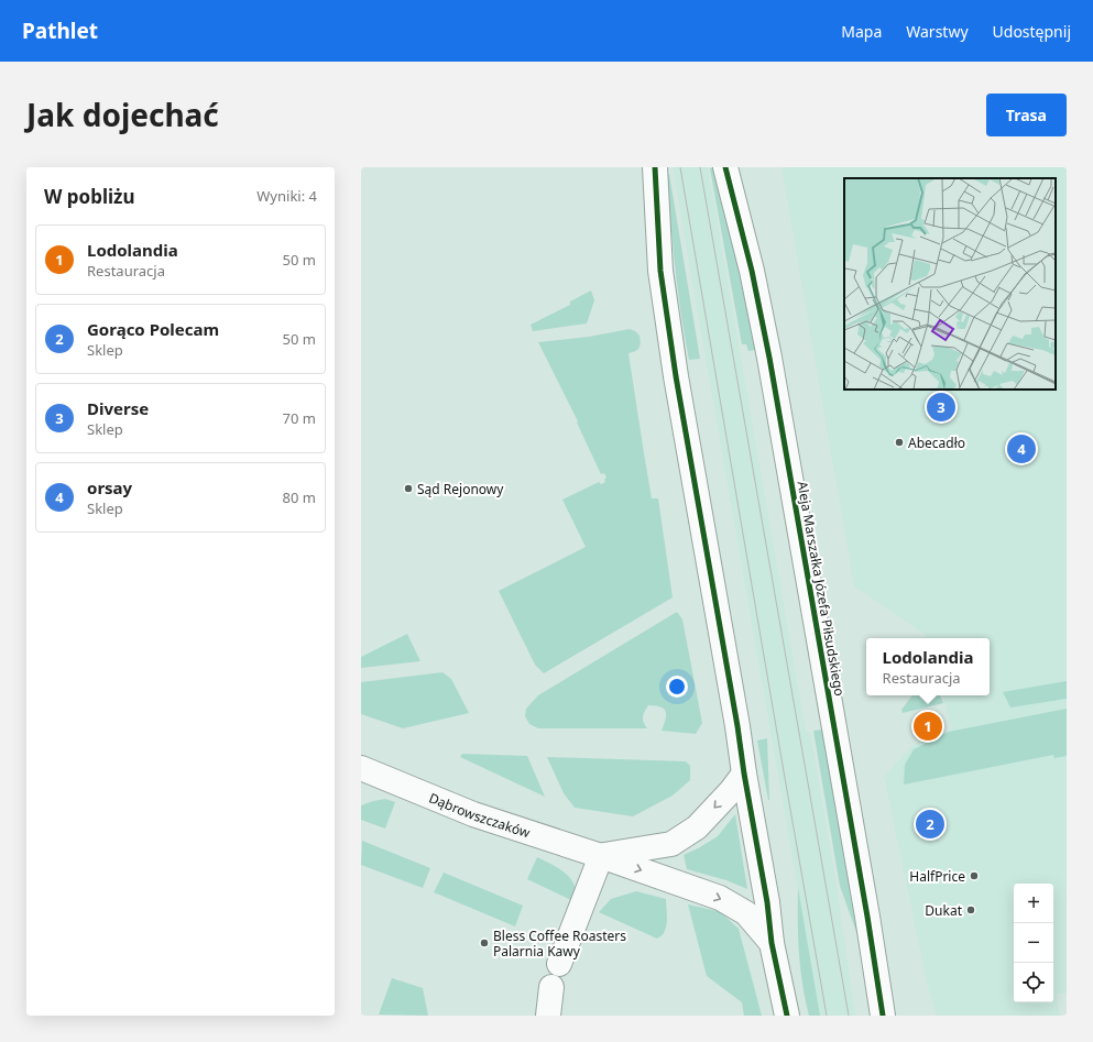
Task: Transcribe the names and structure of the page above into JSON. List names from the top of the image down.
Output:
{
  "streets": {
    "street": ["Aleja Marszałka Józefa Piłsudskiego", "Dąbrowszczaków"]
  },
  "places": [
    "Abecadło",
    "Sąd Rejonowy",
    "HalfPrice",
    "Dukat",
    "Bless Coffee Roasters Palarnia Kawy"
  ],
  "page": {
    "header": "Pathlet",
    "nav": ["Mapa", "Warstwy", "Udostępnij"],
    "title": "Jak dojechać",
    "buttons": "Trasa",
    "heading": ["W pobliżu", "Wyniki: 4"],
    "list": [
      {
        "mark": "1",
        "name": "Lodolandia",
        "note": "Restauracja",
        "value": "50 m"
      },
      {
        "mark": "2",
        "name": "Gorąco Polecam",
        "note": "Sklep",
        "value": "50 m"
      },
      {
        "mark": "3",
        "name": "Diverse",
        "note": "Sklep",
        "value": "70 m"
      },
      {
        "mark": "4",
        "name": "orsay",
        "note": "Sklep",
        "value": "80 m"
      }
    ],
    "pins": [
      "3",
      "4",
      "1",
      "2"
    ],
    "popup": ["Lodolandia", "Restauracja"],
    "map_buttons": ["+", "−"]
  }
}
